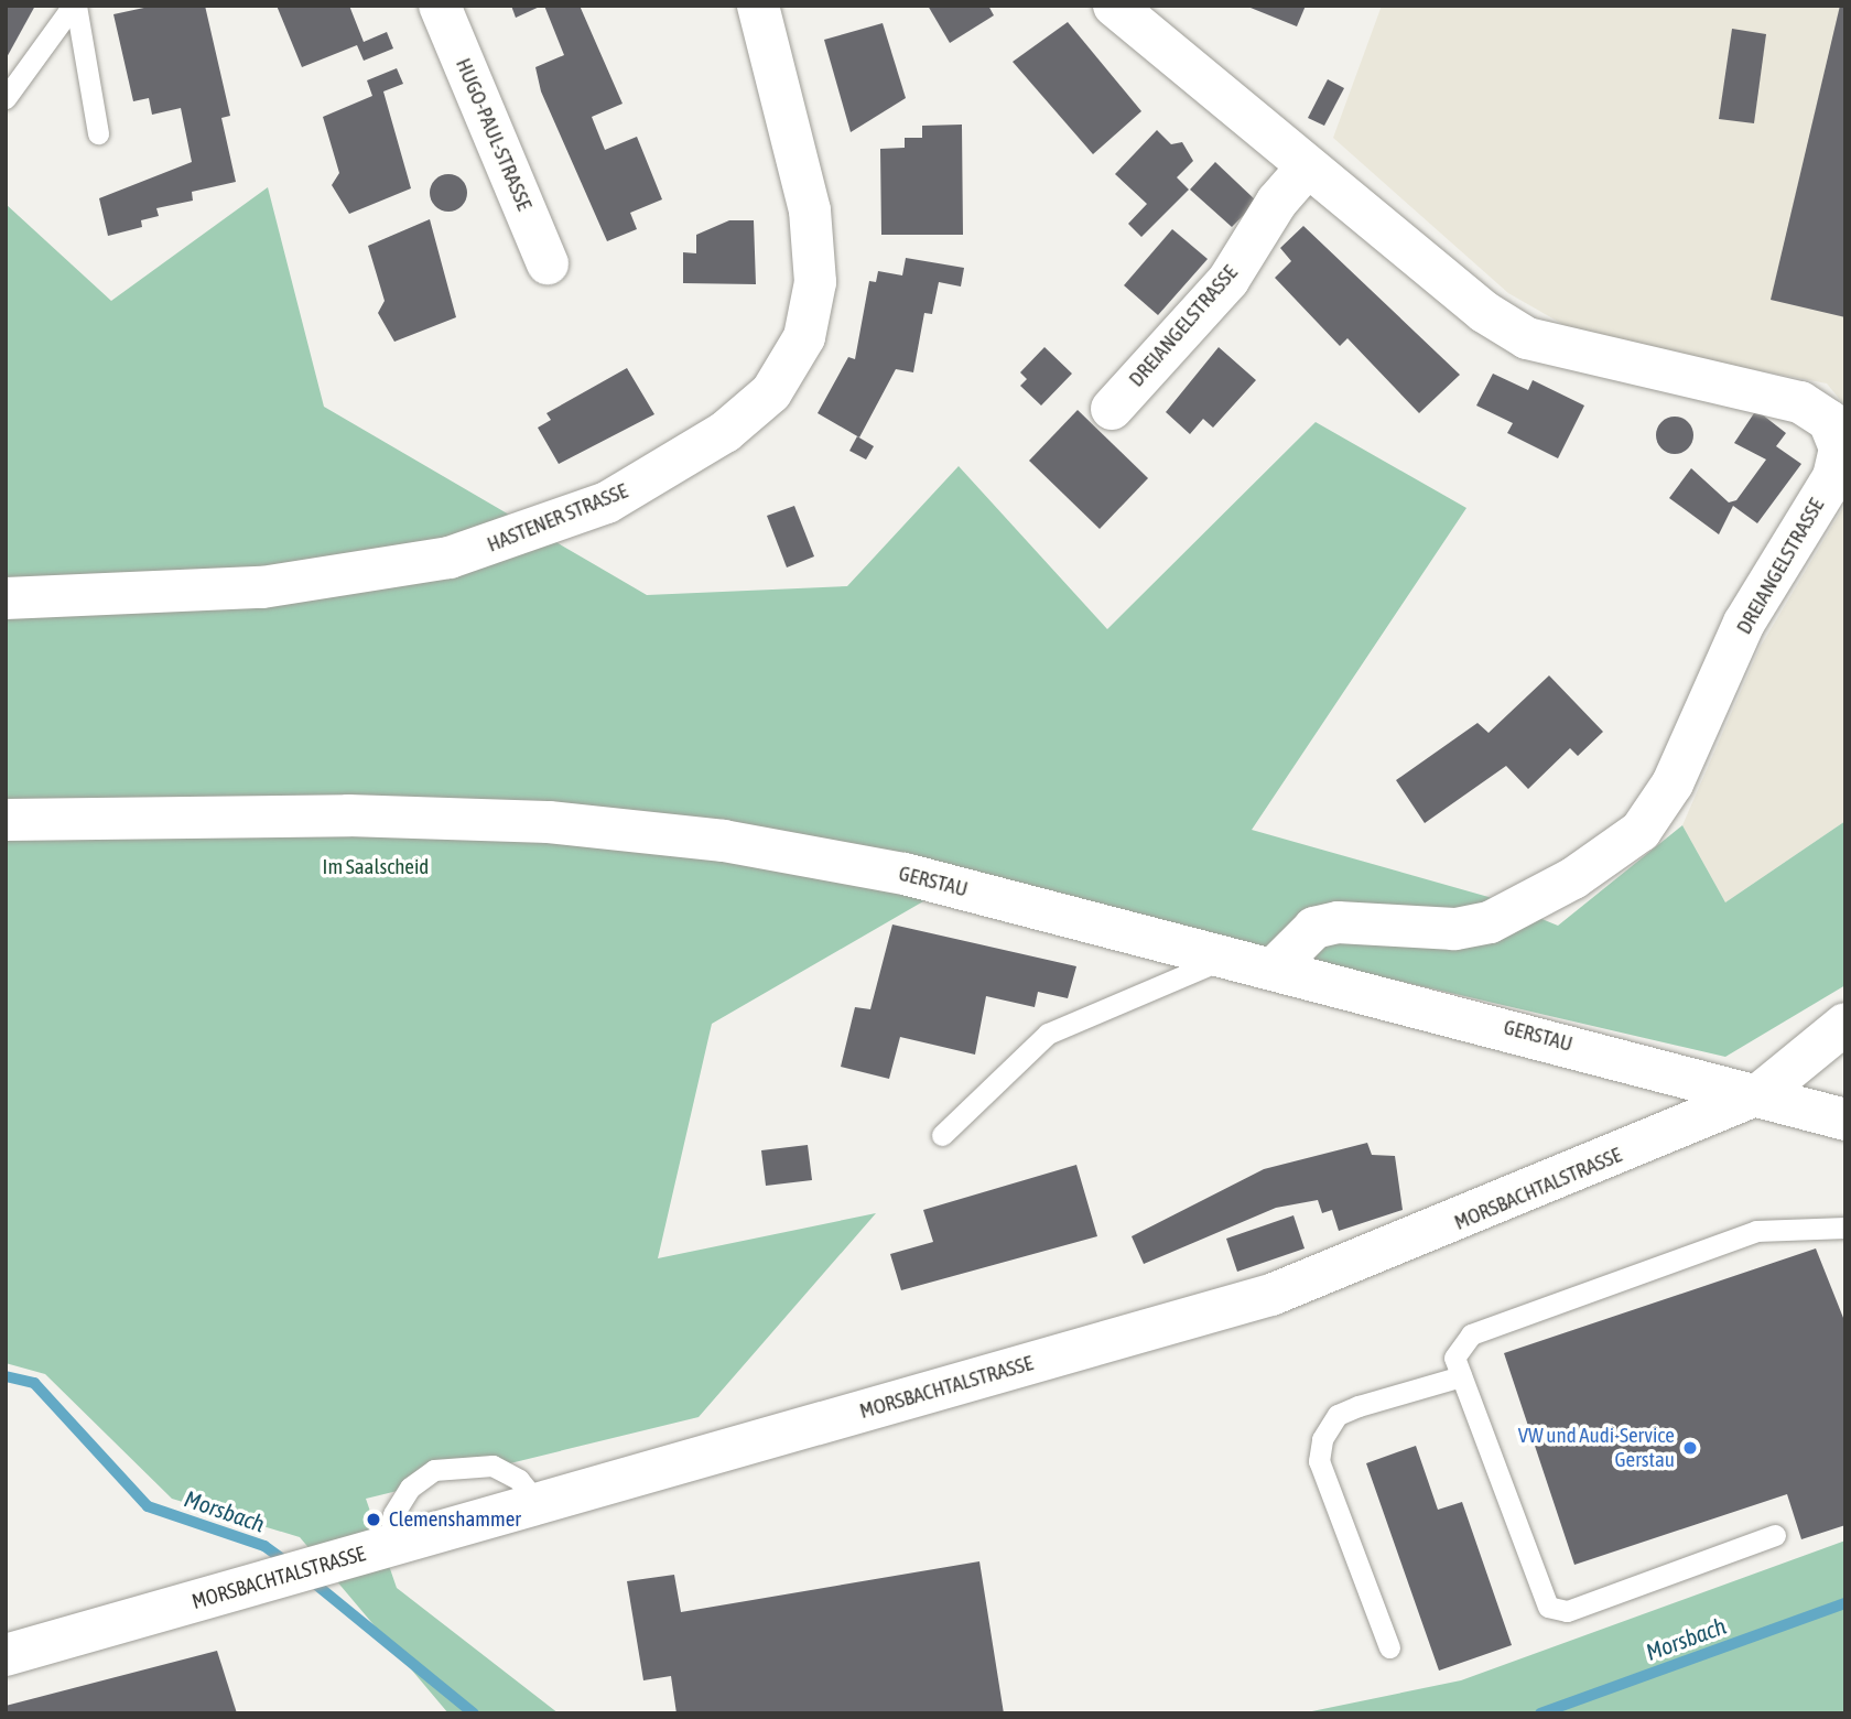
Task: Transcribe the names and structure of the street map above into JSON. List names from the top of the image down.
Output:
{
  "streets": {
    "main road": [
      "HUGO-PAUL-STRASSE",
      "DREIANGELSTRASSE",
      "HASTENER STRASSE",
      "GERSTAU",
      "MORSBACHTALSTRASSE"
    ]
  },
  "crossings": [
    ["DREIANGELSTRASSE", "GERSTAU"],
    ["GERSTAU", "MORSBACHTALSTRASSE"]
  ],
  "water": ["Morsbach"],
  "parks": ["Im Saalscheid"],
  "places": ["VW und Audi-Service Gerstau", "Clemenshammer"]
}
